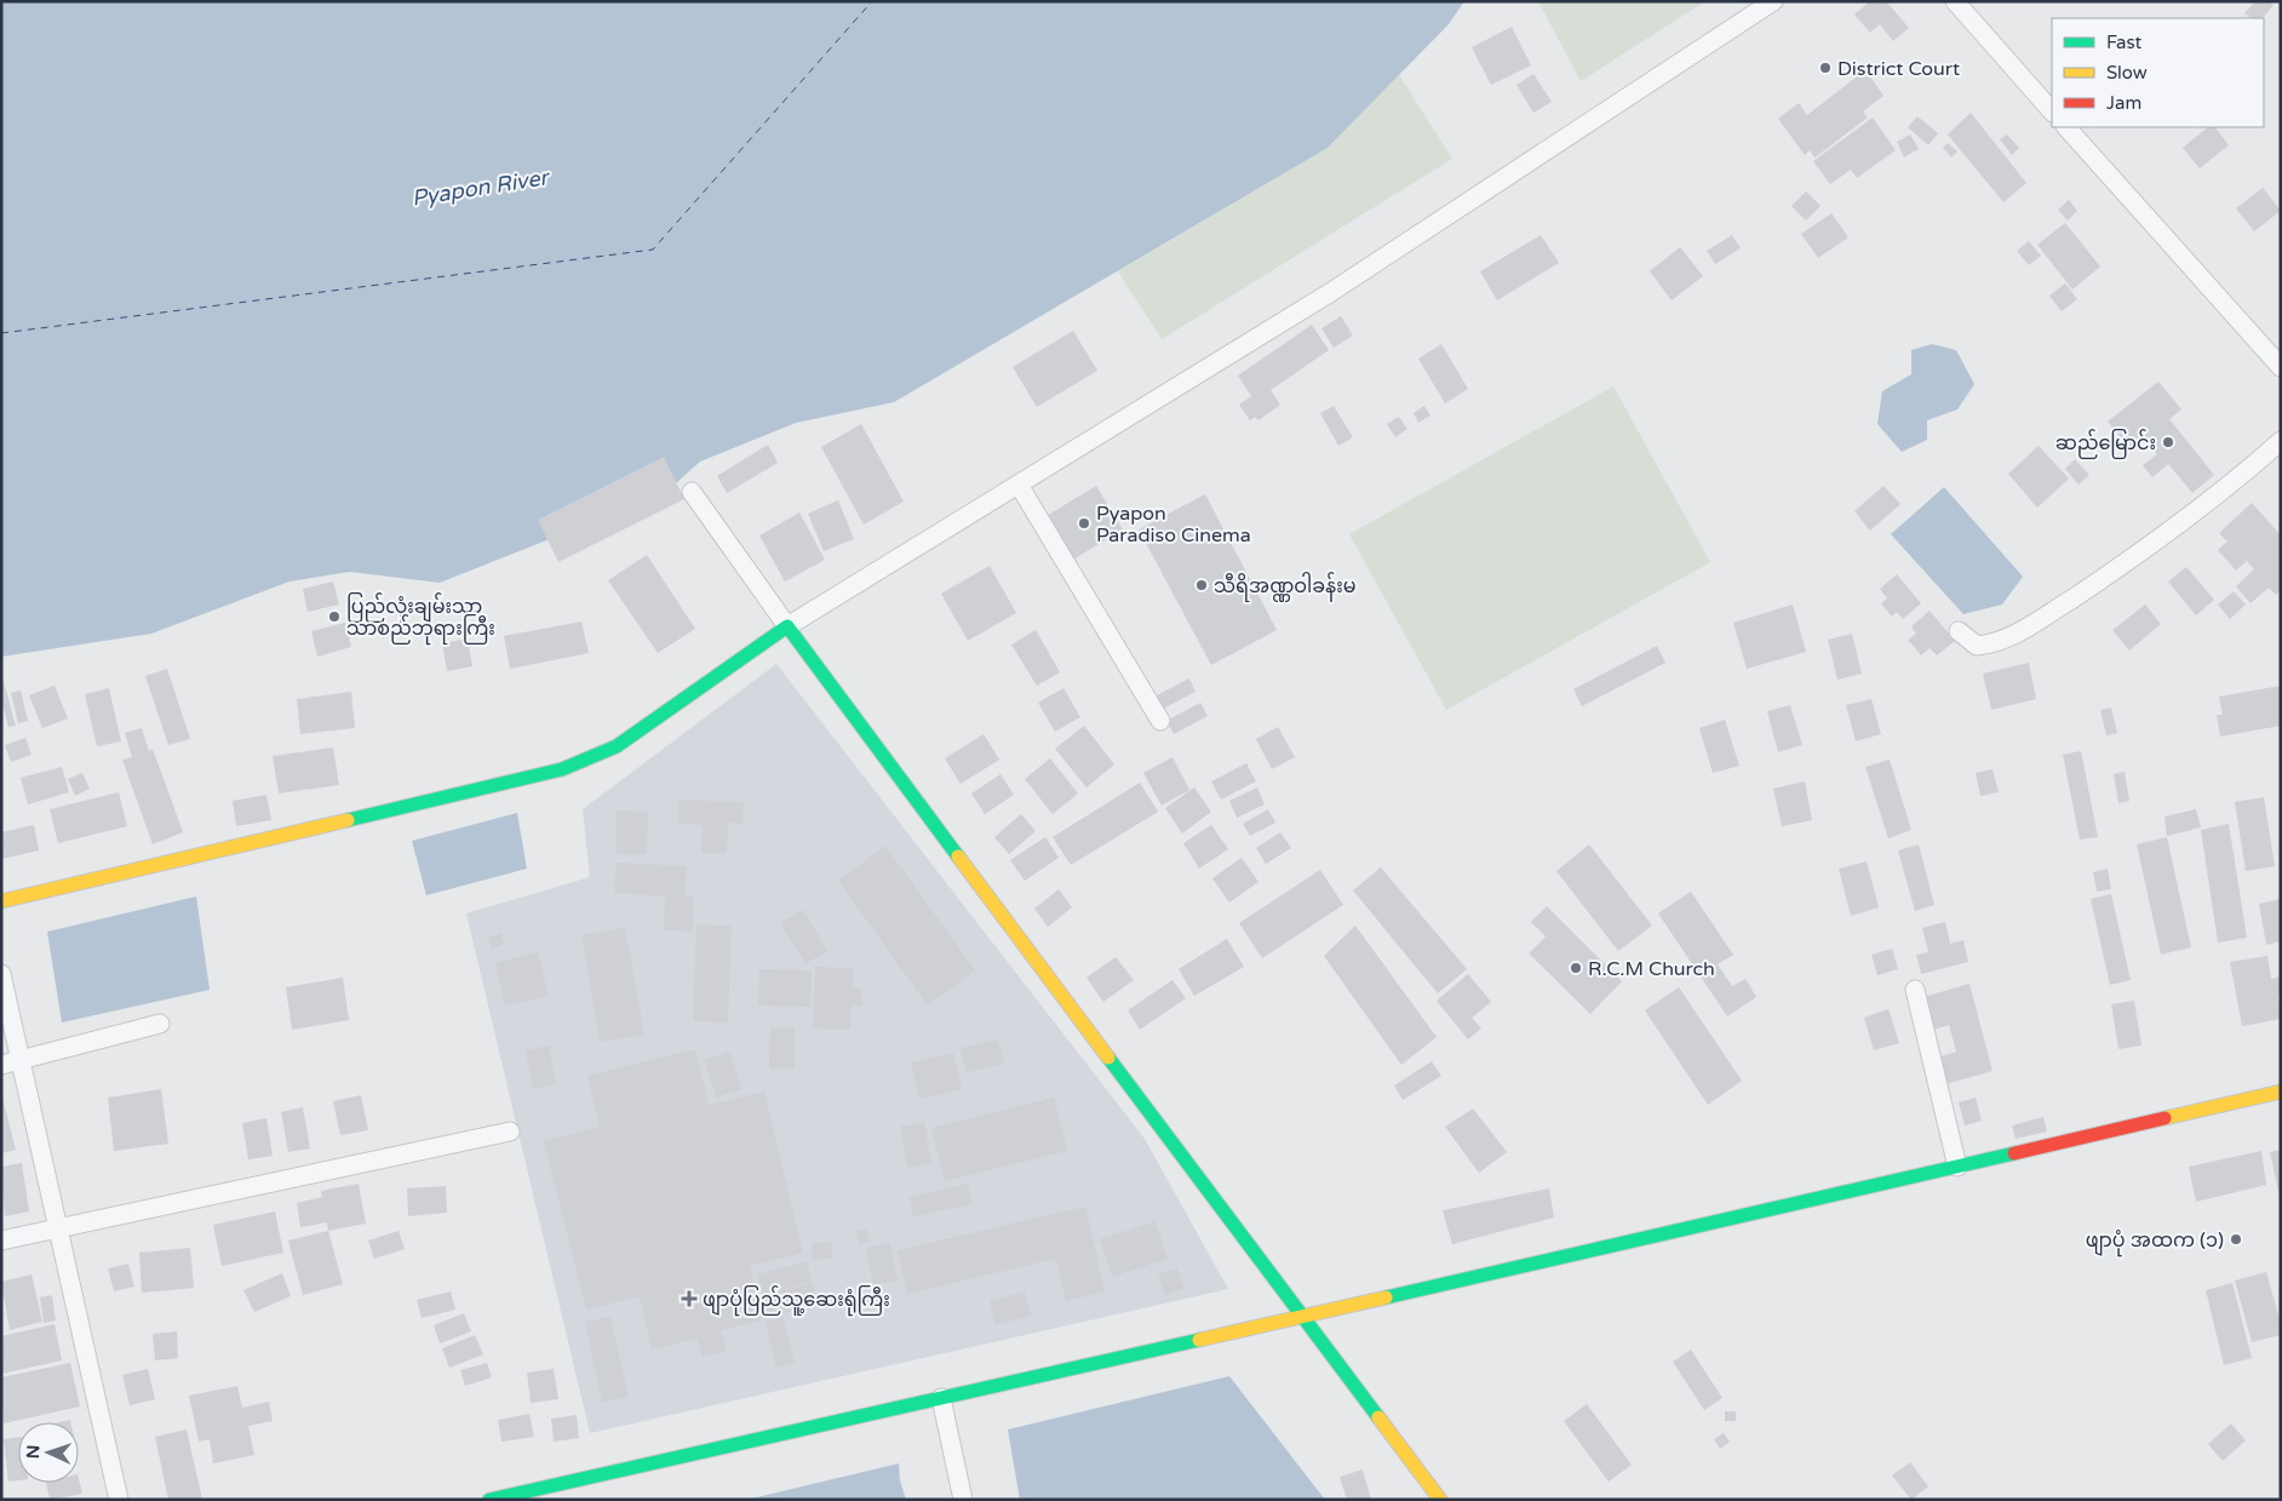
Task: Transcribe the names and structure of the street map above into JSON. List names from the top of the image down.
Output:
{
  "water": ["Pyapon River"],
  "places": {
    "other": [
      "District Court",
      "ဆည်မြောင်း",
      "Pyapon Paradiso Cinema",
      "သီရိအဏ္ဏဝါခန်းမ",
      "ပြည်လုံးချမ်းသာ သာစည်ဘုရားကြီး",
      "R.C.M Church",
      "ဖျာပုံ အထက (၁)"
    ],
    "health": ["ဖျာပုံပြည်သူ့ဆေးရုံကြီး"]
  },
  "legend": ["Fast", "Slow", "Jam"],
  "north": "left"
}
